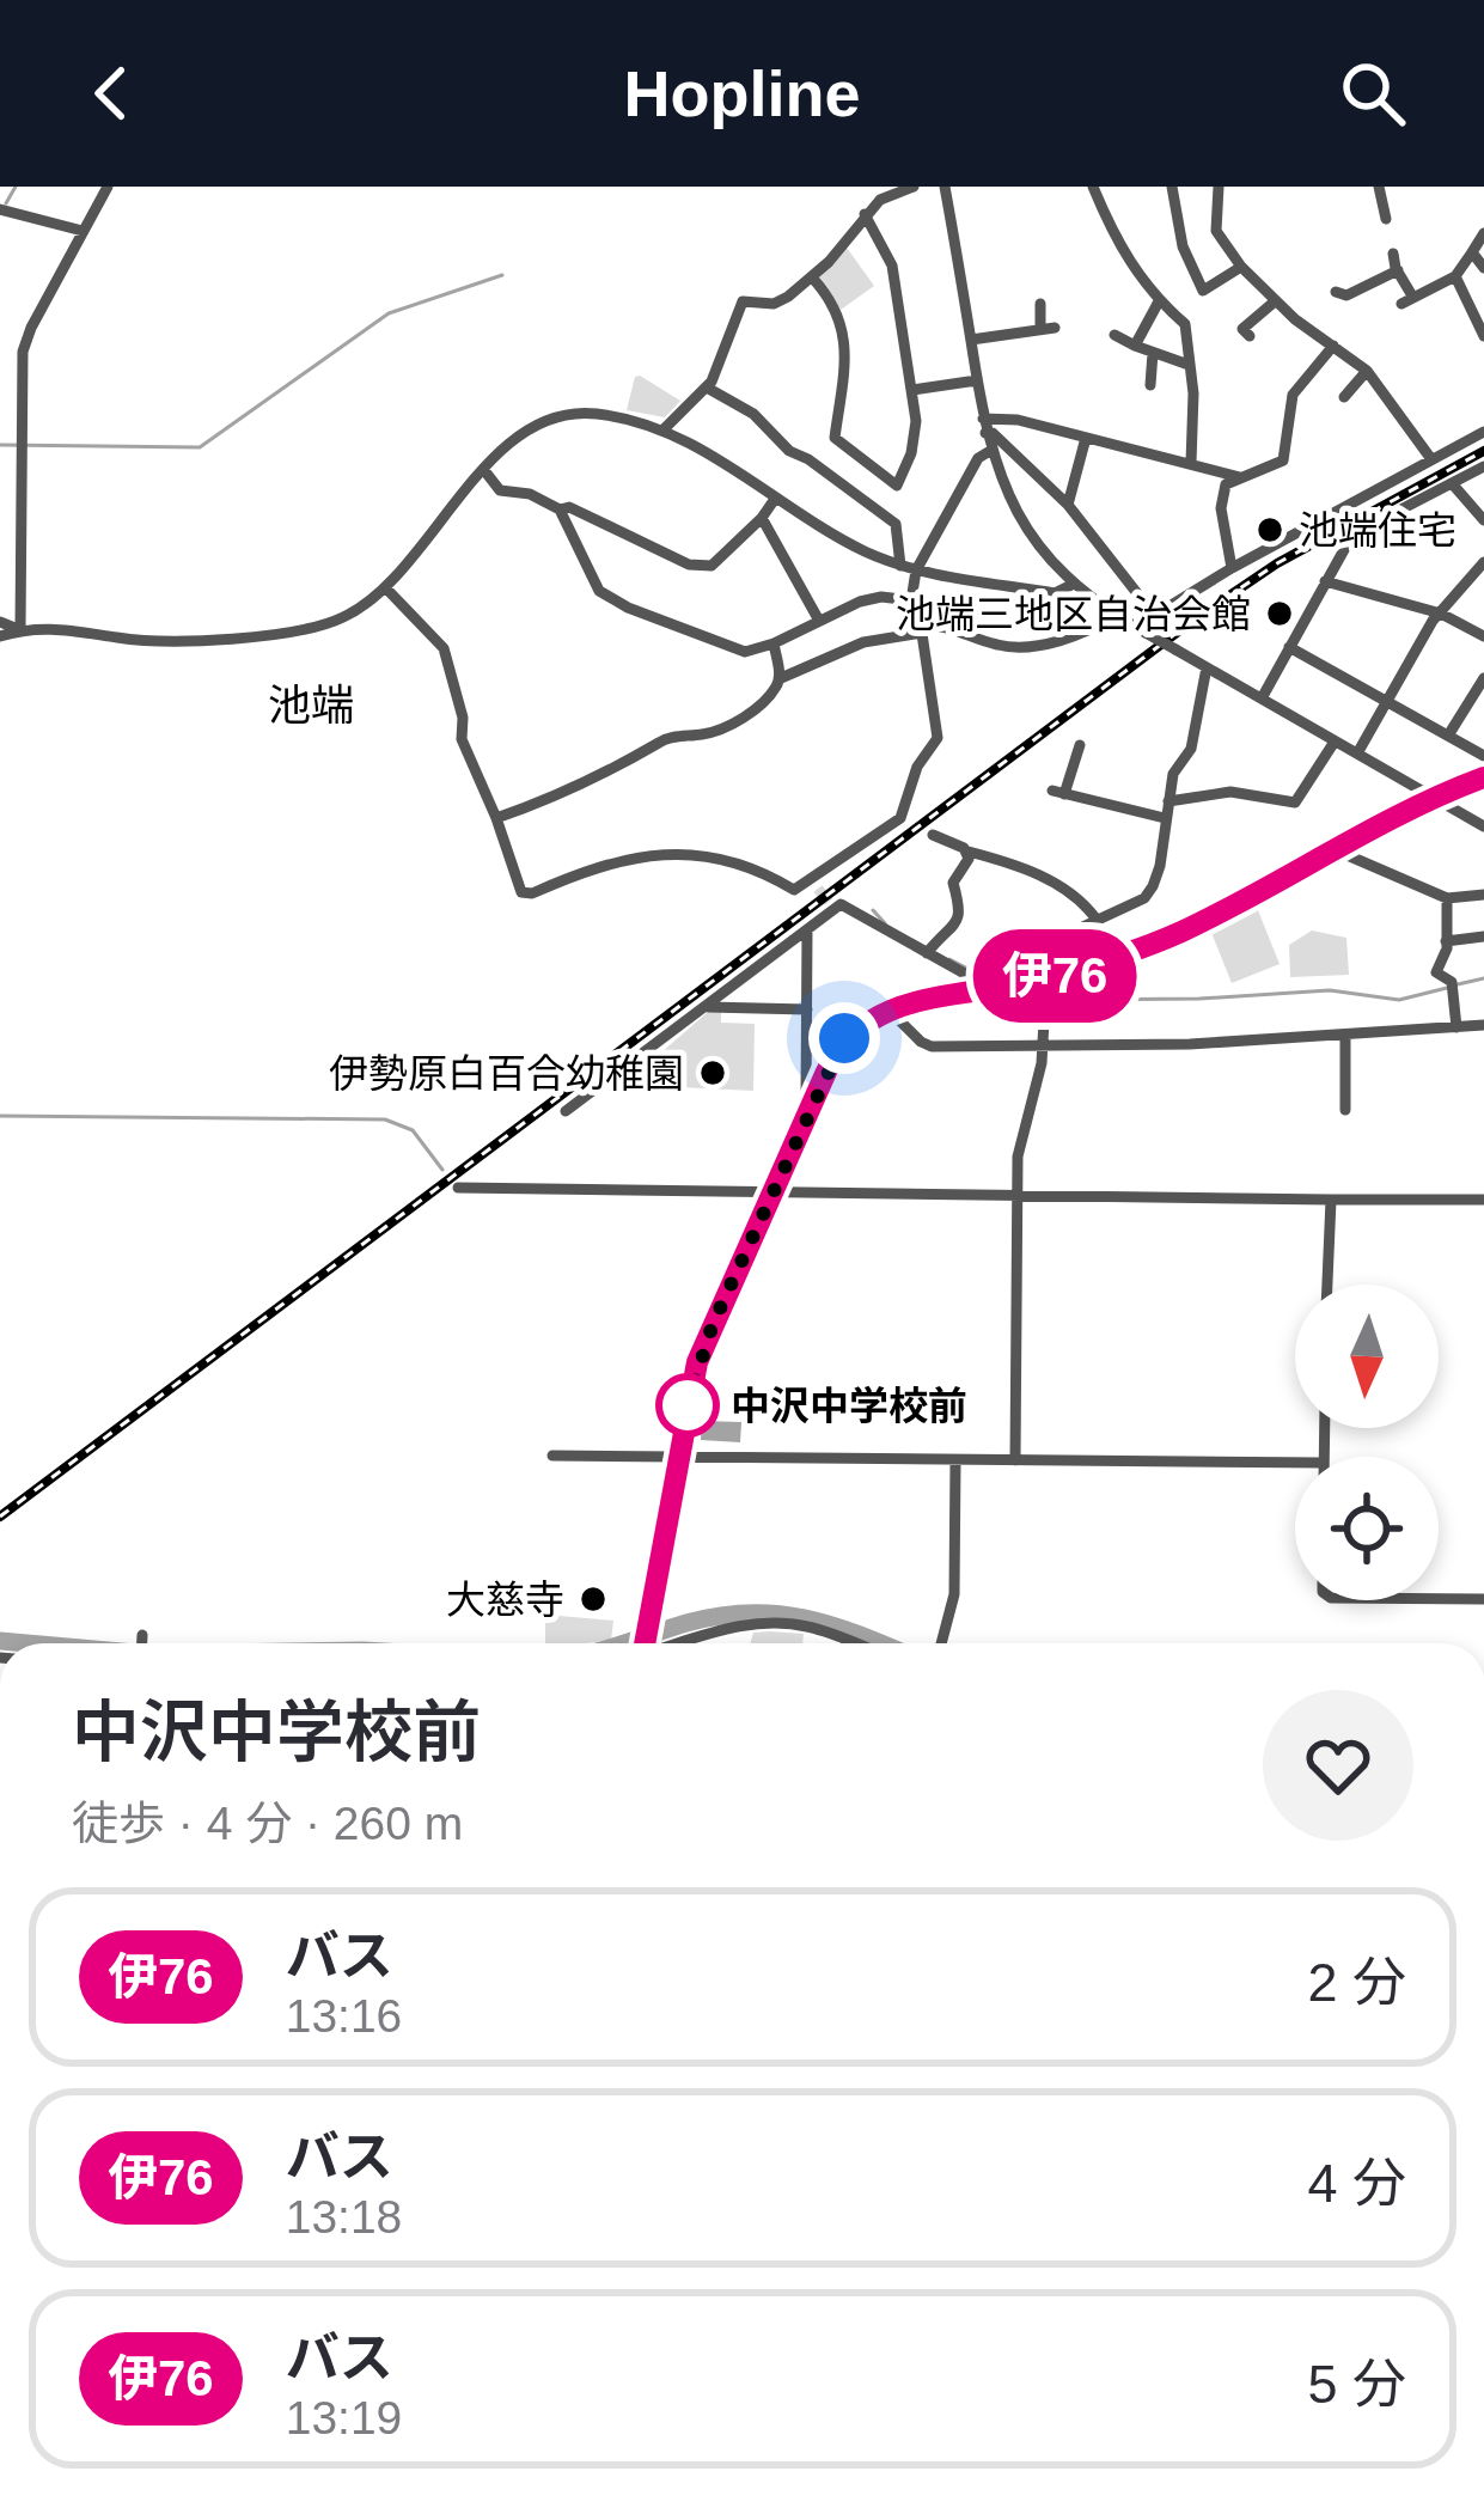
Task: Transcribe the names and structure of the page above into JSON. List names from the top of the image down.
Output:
{
  "districts": ["池端"],
  "places": [
    "池端住宅",
    "池端三地区自治会館",
    "伊勢原白百合幼稚園",
    "中沢中学校前",
    "大慈寺"
  ],
  "lines": ["bus line 伊76"],
  "north": "bottom",
  "page": {
    "header": "Hopline",
    "on_map": "伊76",
    "heading": ["中沢中学校前", "徒歩 · 4 分 · 260 m"],
    "list": [
      {
        "mark": "伊76",
        "name": "バス",
        "note": "13:16",
        "value": "2 分"
      },
      {
        "mark": "伊76",
        "name": "バス",
        "note": "13:18",
        "value": "4 分"
      },
      {
        "mark": "伊76",
        "name": "バス",
        "note": "13:19",
        "value": "5 分"
      }
    ]
  }
}
